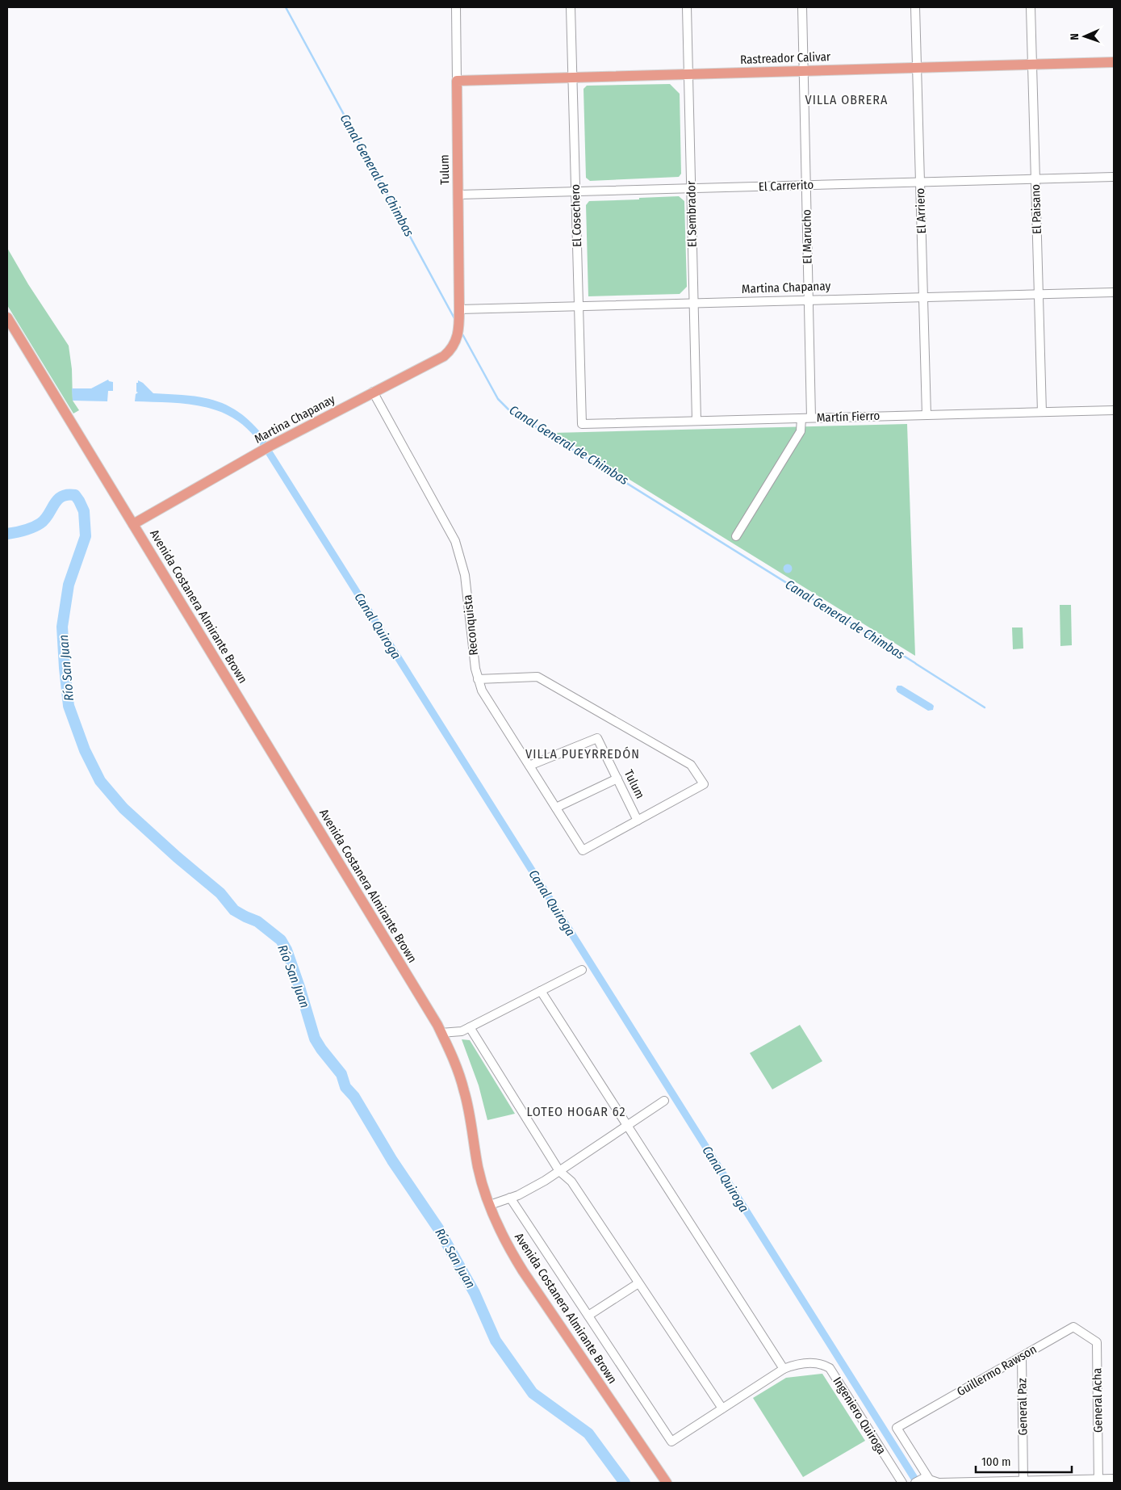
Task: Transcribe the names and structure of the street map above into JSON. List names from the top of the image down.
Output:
{
  "streets": {
    "main road": [
      "Rastreador Calivar",
      "Tulum",
      "Martina Chapanay",
      "Avenida Costanera Almirante Brown"
    ],
    "street": [
      "El Carrerito",
      "El Paisano",
      "El Arriero",
      "El Sembrador",
      "El Cosechero",
      "El Marucho",
      "Martín Fierro",
      "Reconquista",
      "Guillermo Rawson",
      "General Acha",
      "General Paz",
      "Ingeniero Quiroga"
    ]
  },
  "crossings": [
    ["Rastreador Calivar", "Tulum"],
    ["Rastreador Calivar", "El Paisano"],
    ["Rastreador Calivar", "El Arriero"],
    ["Rastreador Calivar", "El Sembrador"],
    ["Rastreador Calivar", "El Cosechero"],
    ["Rastreador Calivar", "El Marucho"],
    ["Tulum", "El Carrerito"],
    ["Tulum", "Martina Chapanay"],
    ["Tulum", "Reconquista"],
    ["El Carrerito", "El Paisano"],
    ["El Carrerito", "El Arriero"],
    ["El Carrerito", "El Sembrador"],
    ["El Carrerito", "El Cosechero"],
    ["El Carrerito", "El Marucho"],
    ["El Paisano", "Martina Chapanay"],
    ["El Paisano", "Martín Fierro"],
    ["El Arriero", "Martina Chapanay"],
    ["El Arriero", "Martín Fierro"],
    ["El Sembrador", "Martina Chapanay"],
    ["El Sembrador", "Martín Fierro"],
    ["El Cosechero", "Martina Chapanay"],
    ["El Cosechero", "Martín Fierro"],
    ["El Marucho", "Martina Chapanay"],
    ["El Marucho", "Martín Fierro"],
    ["Martina Chapanay", "Avenida Costanera Almirante Brown"],
    ["Martina Chapanay", "Reconquista"],
    ["Guillermo Rawson", "General Acha"],
    ["Guillermo Rawson", "General Paz"],
    ["Guillermo Rawson", "Ingeniero Quiroga"]
  ],
  "districts": ["VILLA OBRERA", "VILLA PUEYRREDÓN", "LOTEO HOGAR 62"],
  "water": ["Canal General de Chimbas", "Canal Quiroga", "Río San Juan"],
  "scale_bar": "100 m",
  "north": "left"
}
